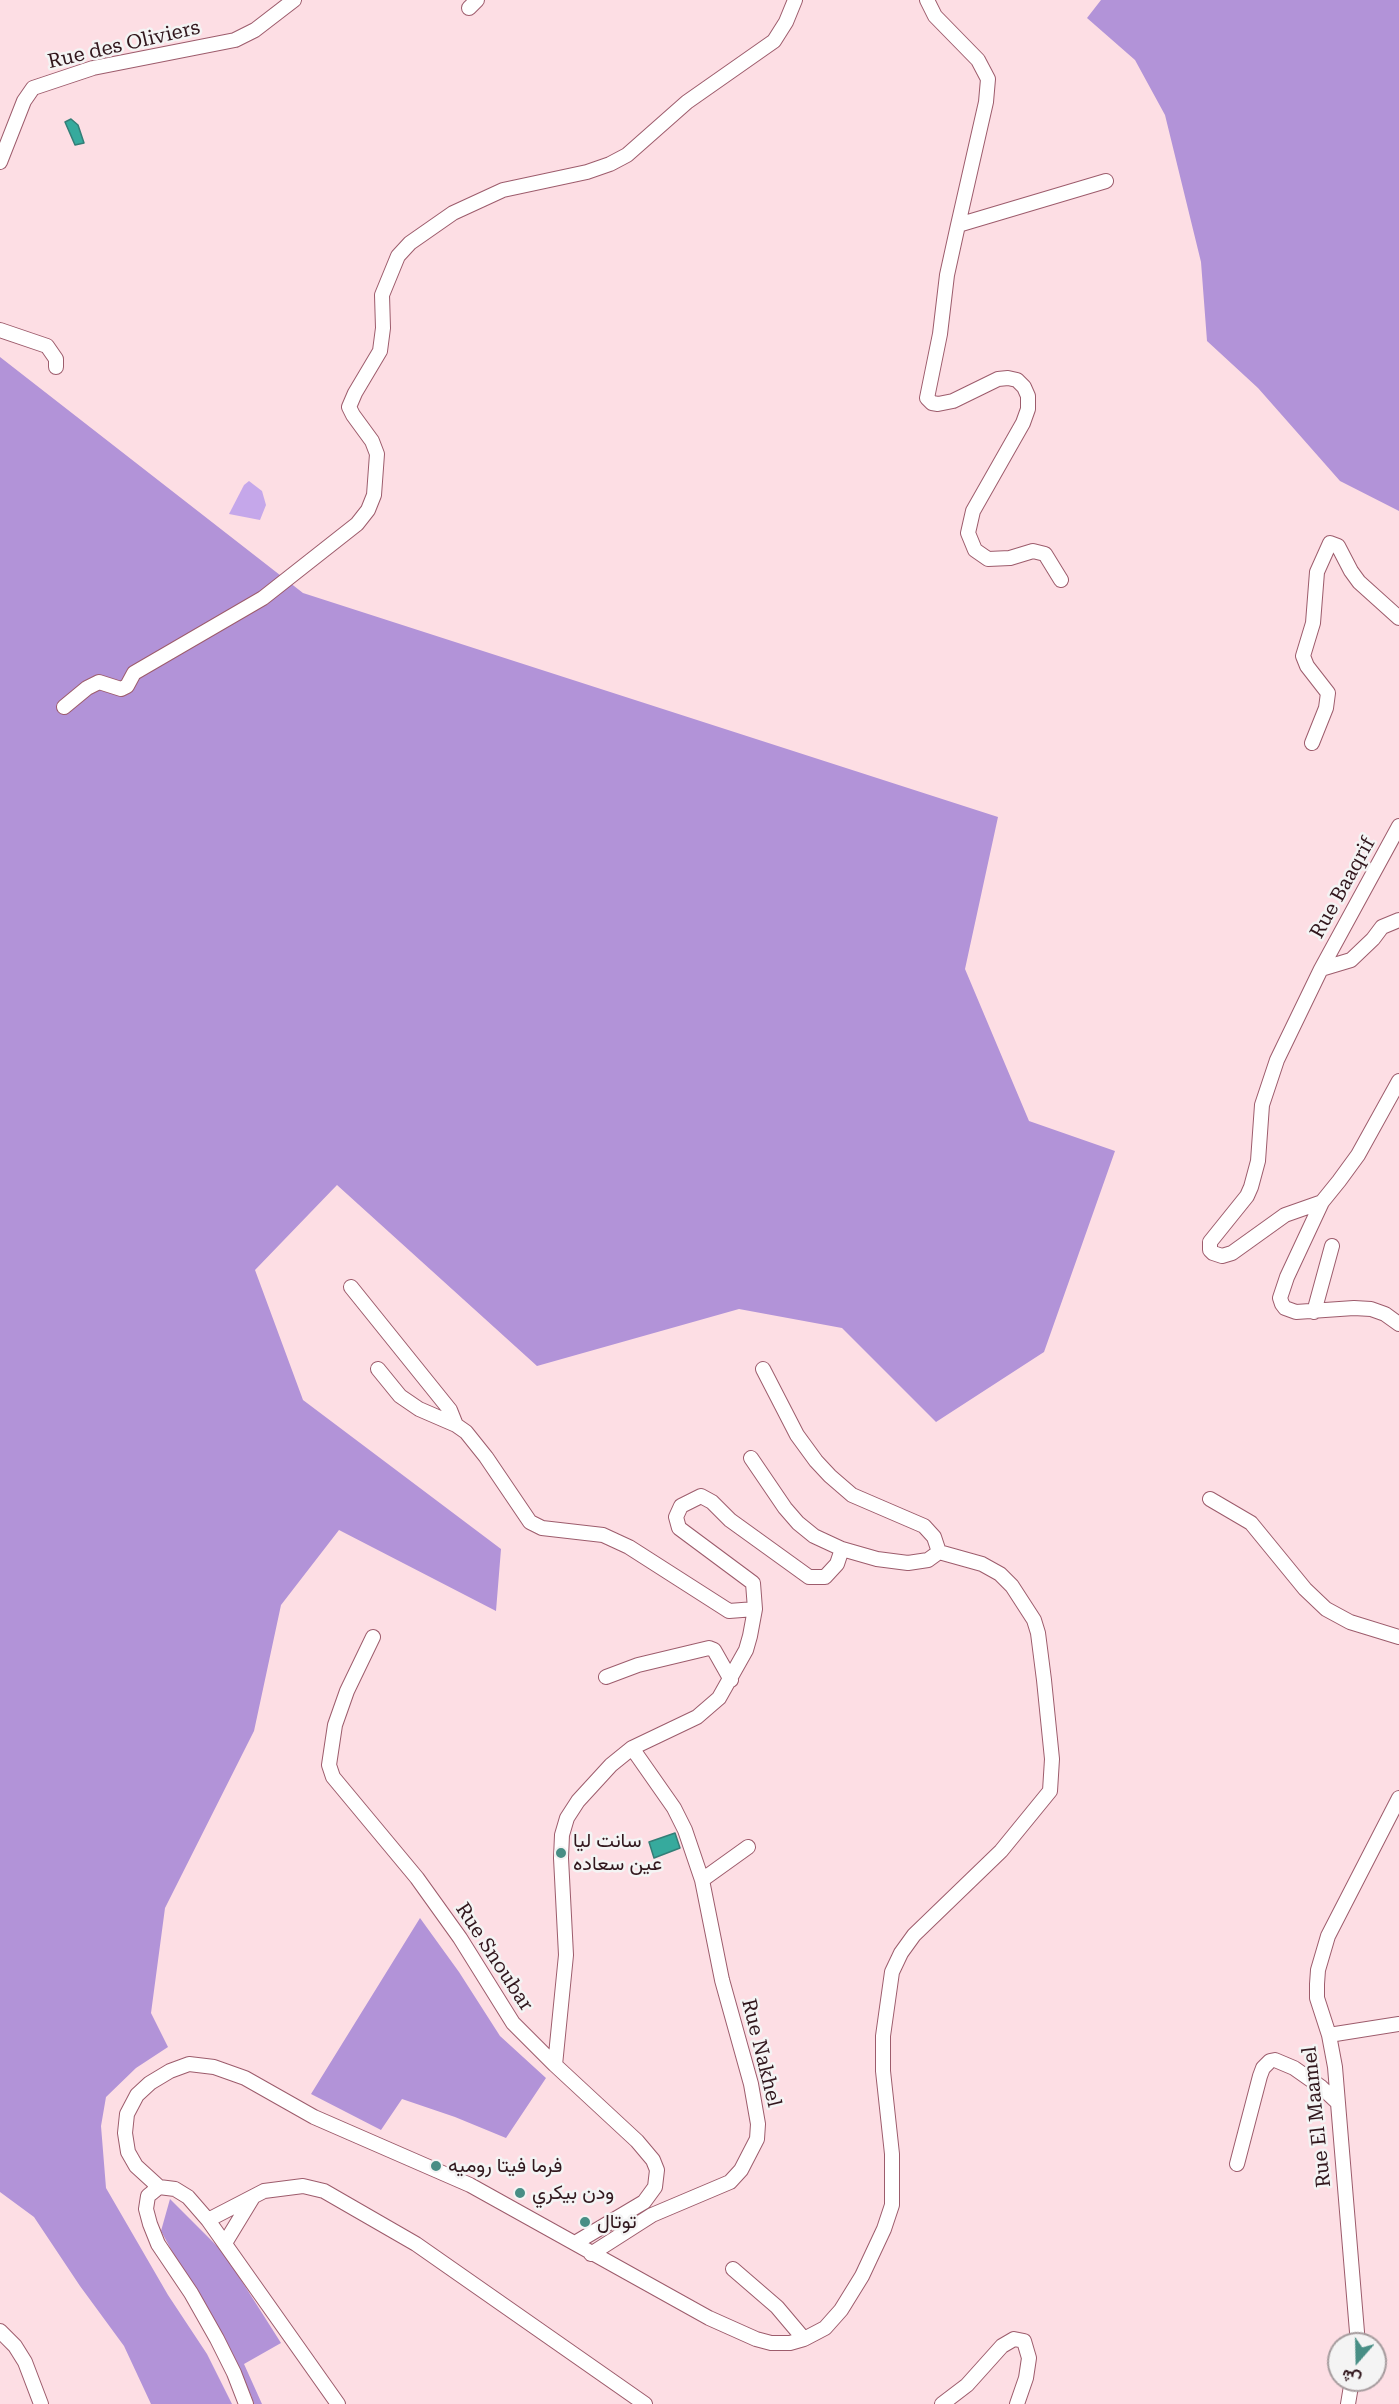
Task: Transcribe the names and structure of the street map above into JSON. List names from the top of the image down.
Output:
{
  "streets": {
    "street": [
      "Rue des Oliviers",
      "Rue Baaqrif",
      "Rue Snoubar",
      "Rue Nakhel",
      "Rue El Maamel"
    ]
  },
  "places": [
    "سانت ليا عين سعاده",
    "فرما فيتا روميه",
    "ودن بيكري",
    "توتال"
  ],
  "north": "bottom"
}
